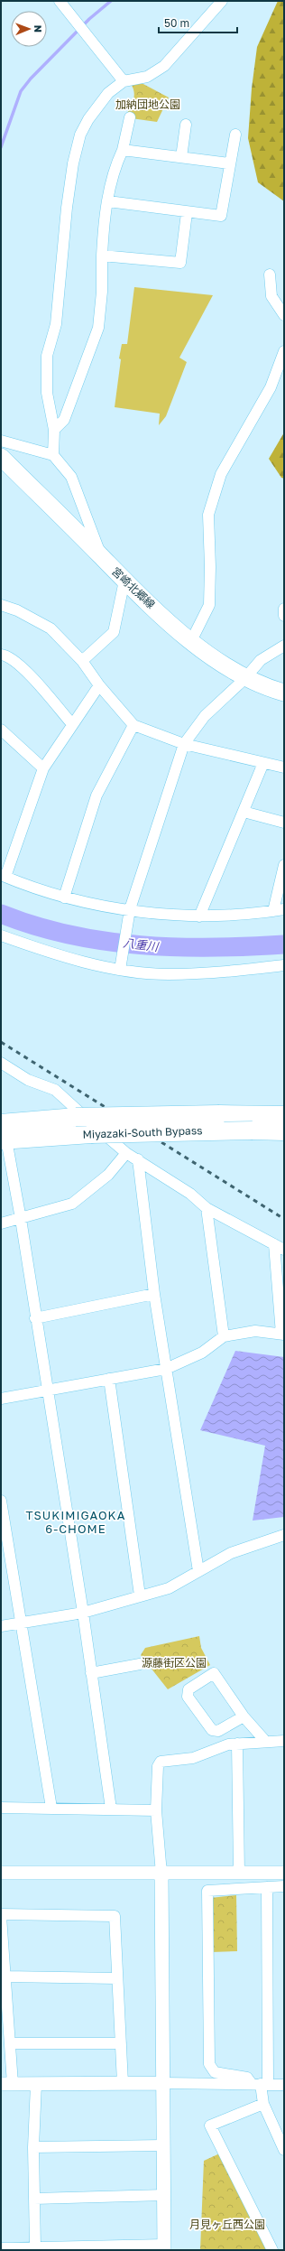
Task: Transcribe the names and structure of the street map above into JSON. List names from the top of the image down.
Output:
{
  "streets": {
    "highway": ["Miyazaki-South Bypass"],
    "main road": ["宮崎北郷線"]
  },
  "districts": ["TSUKIMIGAOKA 6-CHOME"],
  "water": ["八重川"],
  "parks": ["加納団地公園", "源藤街区公園", "月見ヶ丘西公園"],
  "scale_bar": "50 m",
  "north": "right"
}
